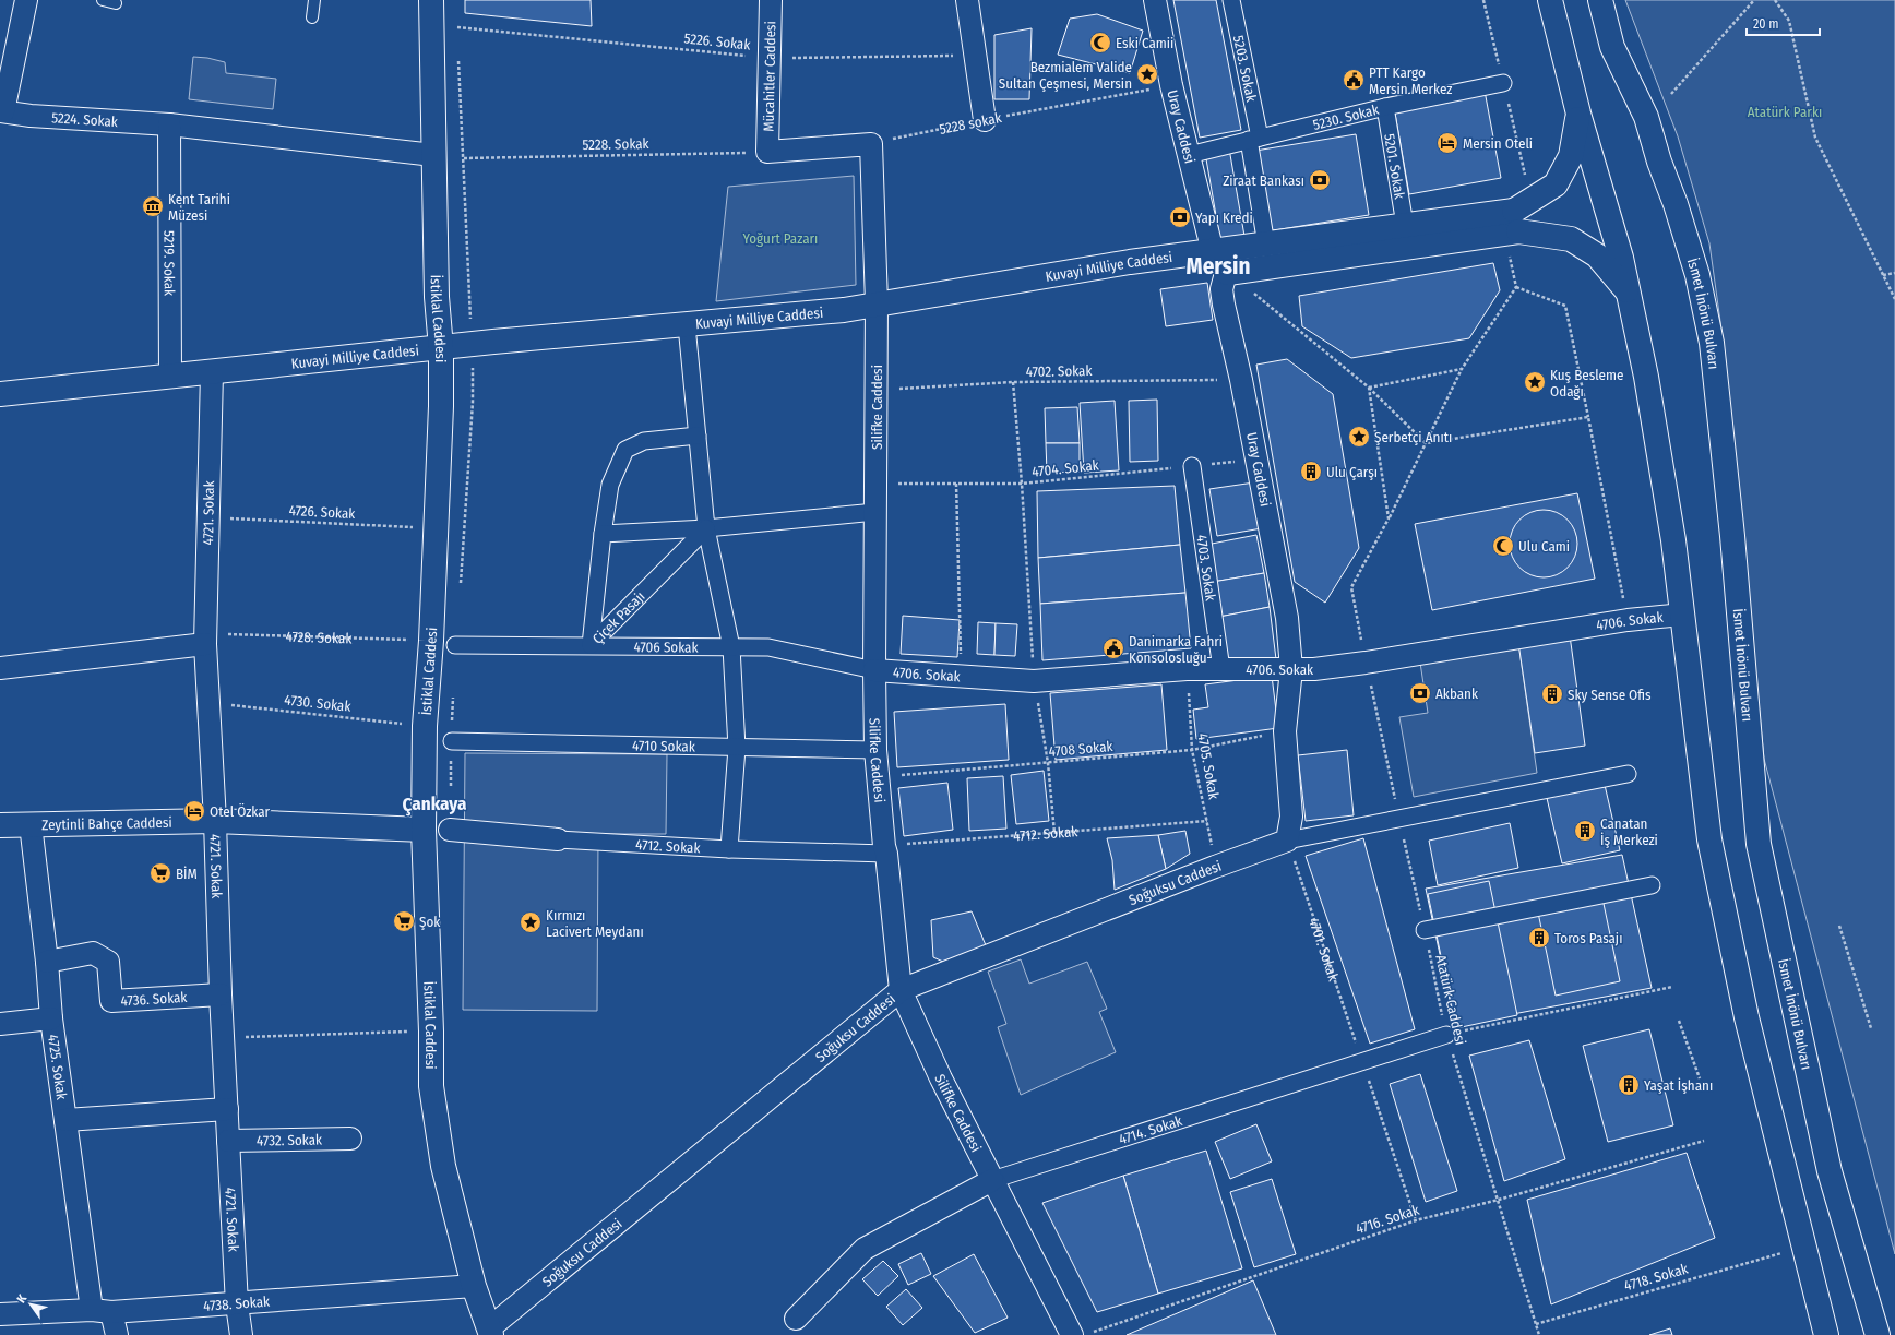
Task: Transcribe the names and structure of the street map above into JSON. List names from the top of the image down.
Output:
{
  "streets": {
    "main road": [
      "Kuvayi Milliye Caddesi",
      "İsmet İnönü Bulvarı",
      "İstiklal Caddesi",
      "Zeytinli Bahçe Caddesi"
    ],
    "street": [
      "5203. Sokak",
      "Mücahitler Caddesi",
      "5230. Sokak",
      "5224. Sokak",
      "Uray Caddesi",
      "5201. Sokak",
      "5219. Sokak",
      "Silifke Caddesi",
      "4721. Sokak",
      "4703. Sokak",
      "Çiçek Pasajı",
      "4706. Sokak",
      "4706 Sokak",
      "4710 Sokak",
      "4712. Sokak",
      "Soğuksu Caddesi",
      "4736. Sokak",
      "4725. Sokak",
      "4714. Sokak",
      "4732. Sokak",
      "4738. Sokak"
    ],
    "path": [
      "5226. Sokak",
      "5228 sokak",
      "5228. Sokak",
      "4702. Sokak",
      "4704. Sokak",
      "4726. Sokak",
      "4728. Sokak",
      "4730. Sokak",
      "4708 Sokak",
      "4705. Sokak",
      "4701. Sokak",
      "Atatürk Caddesi",
      "4716. Sokak",
      "4718. Sokak"
    ]
  },
  "crossings": [
    ["5226. Sokak", "Mücahitler Caddesi"],
    ["5203. Sokak", "5230. Sokak"],
    ["5203. Sokak", "Kuvayi Milliye Caddesi"],
    ["Mücahitler Caddesi", "5228. Sokak"],
    ["5230. Sokak", "Uray Caddesi"],
    ["5230. Sokak", "5201. Sokak"],
    ["5224. Sokak", "5219. Sokak"],
    ["5224. Sokak", "İstiklal Caddesi"],
    ["5228 sokak", "Uray Caddesi"],
    ["5228 sokak", "Silifke Caddesi"],
    ["Uray Caddesi", "Kuvayi Milliye Caddesi"],
    ["Uray Caddesi", "4702. Sokak"],
    ["Uray Caddesi", "4704. Sokak"],
    ["Uray Caddesi", "4706. Sokak"],
    ["5201. Sokak", "Kuvayi Milliye Caddesi"],
    ["5219. Sokak", "Kuvayi Milliye Caddesi"],
    ["Kuvayi Milliye Caddesi", "İstiklal Caddesi"],
    ["Kuvayi Milliye Caddesi", "Silifke Caddesi"],
    ["Kuvayi Milliye Caddesi", "4721. Sokak"],
    ["İstiklal Caddesi", "4726. Sokak"],
    ["İstiklal Caddesi", "4728. Sokak"],
    ["İstiklal Caddesi", "4730. Sokak"],
    ["İstiklal Caddesi", "4710 Sokak"],
    ["İstiklal Caddesi", "Zeytinli Bahçe Caddesi"],
    ["İstiklal Caddesi", "Soğuksu Caddesi"],
    ["İstiklal Caddesi", "4738. Sokak"],
    ["4702. Sokak", "Silifke Caddesi"],
    ["Silifke Caddesi", "4704. Sokak"],
    ["Silifke Caddesi", "4706. Sokak"],
    ["Silifke Caddesi", "4706 Sokak"],
    ["Silifke Caddesi", "4710 Sokak"],
    ["Silifke Caddesi", "4708 Sokak"],
    ["Silifke Caddesi", "4712. Sokak"],
    ["Silifke Caddesi", "Soğuksu Caddesi"],
    ["Silifke Caddesi", "4714. Sokak"],
    ["Silifke Caddesi", "4716. Sokak"],
    ["4704. Sokak", "4703. Sokak"],
    ["4726. Sokak", "4721. Sokak"],
    ["4721. Sokak", "4728. Sokak"],
    ["4721. Sokak", "4730. Sokak"],
    ["4721. Sokak", "Zeytinli Bahçe Caddesi"],
    ["4721. Sokak", "4736. Sokak"],
    ["4721. Sokak", "4732. Sokak"],
    ["4721. Sokak", "4738. Sokak"],
    ["4703. Sokak", "4706. Sokak"],
    ["Çiçek Pasajı", "4706 Sokak"],
    ["4706. Sokak", "4706 Sokak"],
    ["4706. Sokak", "4705. Sokak"],
    ["4706. Sokak", "Atatürk Caddesi"],
    ["4708 Sokak", "4705. Sokak"],
    ["4705. Sokak", "4712. Sokak"],
    ["4705. Sokak", "Soğuksu Caddesi"],
    ["Zeytinli Bahçe Caddesi", "4725. Sokak"],
    ["Soğuksu Caddesi", "4701. Sokak"],
    ["4701. Sokak", "4714. Sokak"],
    ["4701. Sokak", "4716. Sokak"],
    ["4736. Sokak", "4725. Sokak"],
    ["Atatürk Caddesi", "4714. Sokak"],
    ["Atatürk Caddesi", "4716. Sokak"],
    ["Atatürk Caddesi", "4718. Sokak"],
    ["4725. Sokak", "4738. Sokak"]
  ],
  "districts": ["Mersin", "Çankaya"],
  "parks": ["Atatürk Parkı", "Yoğurt Pazarı"],
  "places": {
    "mosque": ["Eski Camii", "Ulu Cami"],
    "place": [
      "Bezmialem Valide Sultan Çeşmesi, Mersin",
      "Kuş Besleme Odağı",
      "Şerbetçi Anıtı",
      "Kırmızı Lacivert Meydanı"
    ],
    "public building": ["PTT Kargo Mersin Merkez", "Danimarka Fahri Konsolosluğu"],
    "hotel": ["Mersin Oteli", "Otel Özkar"],
    "bank": ["Ziraat Bankası", "Yapı Kredi", "Akbank"],
    "museum": ["Kent Tarihi Müzesi"],
    "building": [
      "Ulu Çarşı",
      "Sky Sense Ofis",
      "Canatan İş Merkezi",
      "Toros Pasajı",
      "Yaşat İşhanı"
    ],
    "supermarket": ["BİM", "Şok"]
  },
  "scale_bar": "20 m",
  "north": "top left"
}
